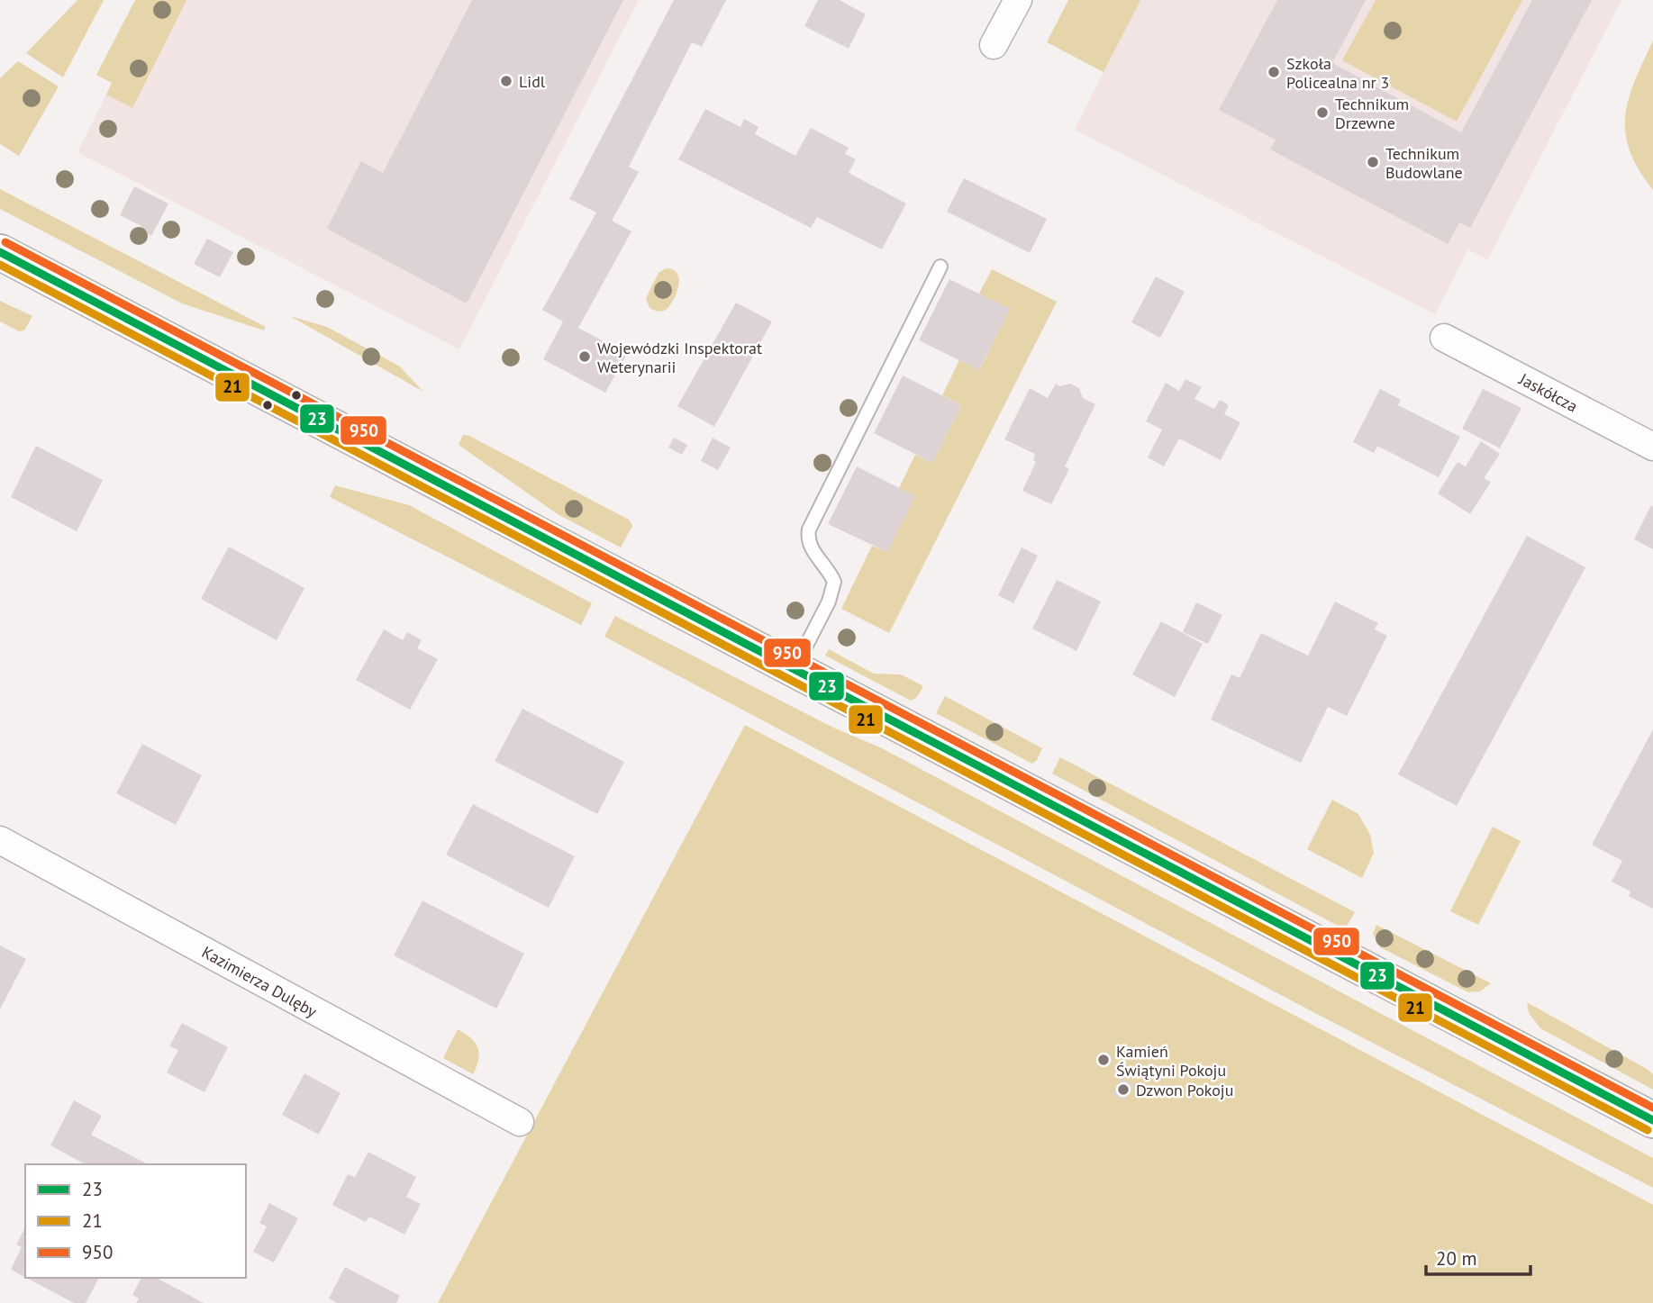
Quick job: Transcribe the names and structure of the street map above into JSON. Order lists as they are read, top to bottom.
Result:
{
  "streets": {
    "street": ["Jaskółcza", "Kazimierza Dulęby"]
  },
  "places": [
    "Szkoła Policealna nr 3",
    "Lidl",
    "Technikum Drzewne",
    "Technikum Budowlane",
    "Wojewódzki Inspektorat Weterynarii",
    "Kamień Świątyni Pokoju",
    "Dzwon Pokoju"
  ],
  "lines": ["transit line 950", "transit line 23", "transit line 21"],
  "legend": ["23", "21", "950"],
  "scale_bar": "20 m"
}
